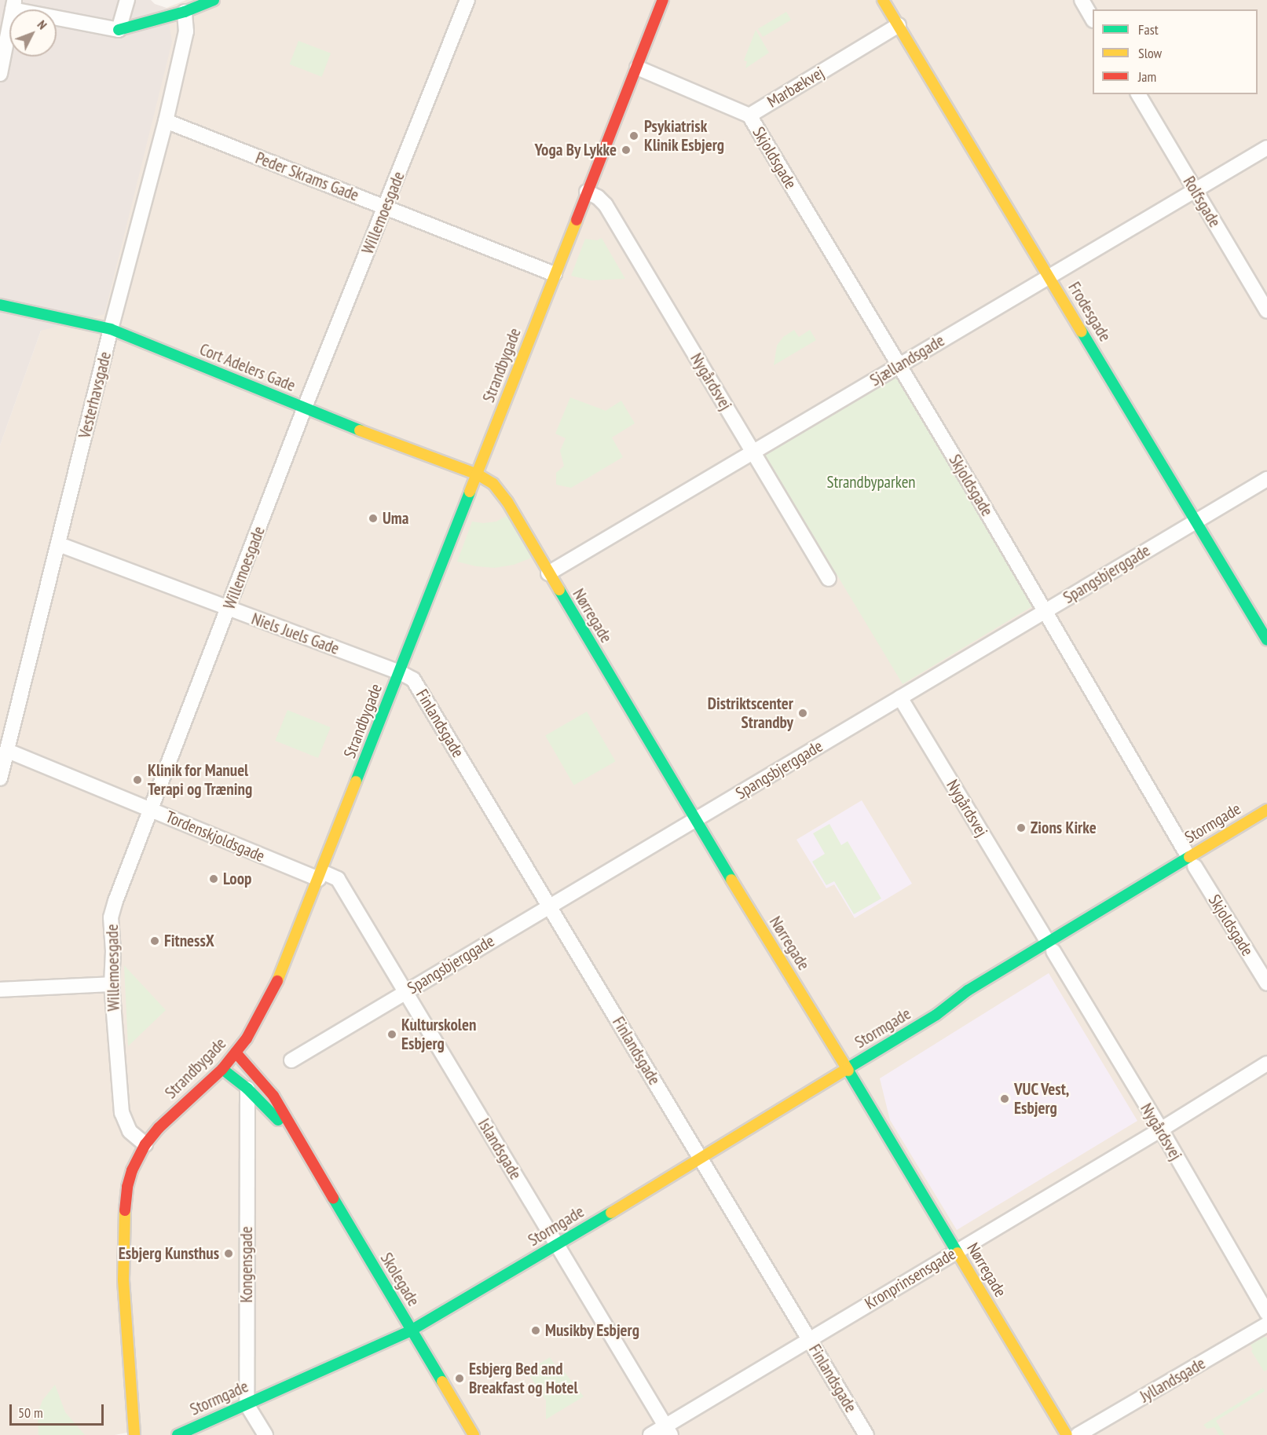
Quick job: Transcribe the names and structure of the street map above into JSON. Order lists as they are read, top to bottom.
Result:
{
  "streets": {
    "street": [
      "Marbækvej",
      "Skjoldsgade",
      "Peder Skrams Gade",
      "Rolfsgade",
      "Willemoesgade",
      "Frodesgade",
      "Sjællandsgade",
      "Strandbygade",
      "Cort Adelers Gade",
      "Nygårdsvej",
      "Vesterhavsgade",
      "Spangsbjerggade",
      "Nørregade",
      "Niels Juels Gade",
      "Finlandsgade",
      "Stormgade",
      "Tordenskjoldsgade",
      "Islandsgade",
      "Kongensgade",
      "Kronprinsensgade",
      "Skolegade",
      "Jyllandsgade"
    ]
  },
  "crossings": [
    ["Marbækvej", "Skjoldsgade"],
    ["Marbækvej", "Frodesgade"],
    ["Marbækvej", "Strandbygade"],
    ["Skjoldsgade", "Sjællandsgade"],
    ["Skjoldsgade", "Spangsbjerggade"],
    ["Skjoldsgade", "Stormgade"],
    ["Peder Skrams Gade", "Willemoesgade"],
    ["Peder Skrams Gade", "Strandbygade"],
    ["Peder Skrams Gade", "Vesterhavsgade"],
    ["Rolfsgade", "Sjællandsgade"],
    ["Willemoesgade", "Strandbygade"],
    ["Willemoesgade", "Cort Adelers Gade"],
    ["Willemoesgade", "Niels Juels Gade"],
    ["Willemoesgade", "Tordenskjoldsgade"],
    ["Frodesgade", "Sjællandsgade"],
    ["Frodesgade", "Spangsbjerggade"],
    ["Sjællandsgade", "Nygårdsvej"],
    ["Sjællandsgade", "Nørregade"],
    ["Strandbygade", "Cort Adelers Gade"],
    ["Strandbygade", "Nygårdsvej"],
    ["Strandbygade", "Nørregade"],
    ["Strandbygade", "Niels Juels Gade"],
    ["Strandbygade", "Finlandsgade"],
    ["Strandbygade", "Tordenskjoldsgade"],
    ["Strandbygade", "Islandsgade"],
    ["Strandbygade", "Skolegade"],
    ["Cort Adelers Gade", "Vesterhavsgade"],
    ["Cort Adelers Gade", "Nørregade"],
    ["Nygårdsvej", "Spangsbjerggade"],
    ["Nygårdsvej", "Stormgade"],
    ["Nygårdsvej", "Kronprinsensgade"],
    ["Vesterhavsgade", "Niels Juels Gade"],
    ["Vesterhavsgade", "Tordenskjoldsgade"],
    ["Spangsbjerggade", "Nørregade"],
    ["Spangsbjerggade", "Finlandsgade"],
    ["Spangsbjerggade", "Islandsgade"],
    ["Nørregade", "Stormgade"],
    ["Nørregade", "Kronprinsensgade"],
    ["Niels Juels Gade", "Finlandsgade"],
    ["Finlandsgade", "Stormgade"],
    ["Finlandsgade", "Kronprinsensgade"],
    ["Stormgade", "Islandsgade"],
    ["Stormgade", "Kongensgade"],
    ["Stormgade", "Skolegade"],
    ["Tordenskjoldsgade", "Islandsgade"],
    ["Islandsgade", "Kronprinsensgade"],
    ["Kongensgade", "Skolegade"]
  ],
  "parks": ["Strandbyparken"],
  "places": [
    "Psykiatrisk Klinik Esbjerg",
    "Yoga By Lykke",
    "Uma",
    "Distriktscenter Strandby",
    "Klinik for Manuel Terapi og Træning",
    "Zions Kirke",
    "Loop",
    "FitnessX",
    "Kulturskolen Esbjerg",
    "VUC Vest, Esbjerg",
    "Esbjerg Kunsthus",
    "Musikby Esbjerg",
    "Esbjerg Bed and Breakfast og Hotel"
  ],
  "legend": ["Fast", "Slow", "Jam"],
  "scale_bar": "50 m",
  "north": "top right"
}
